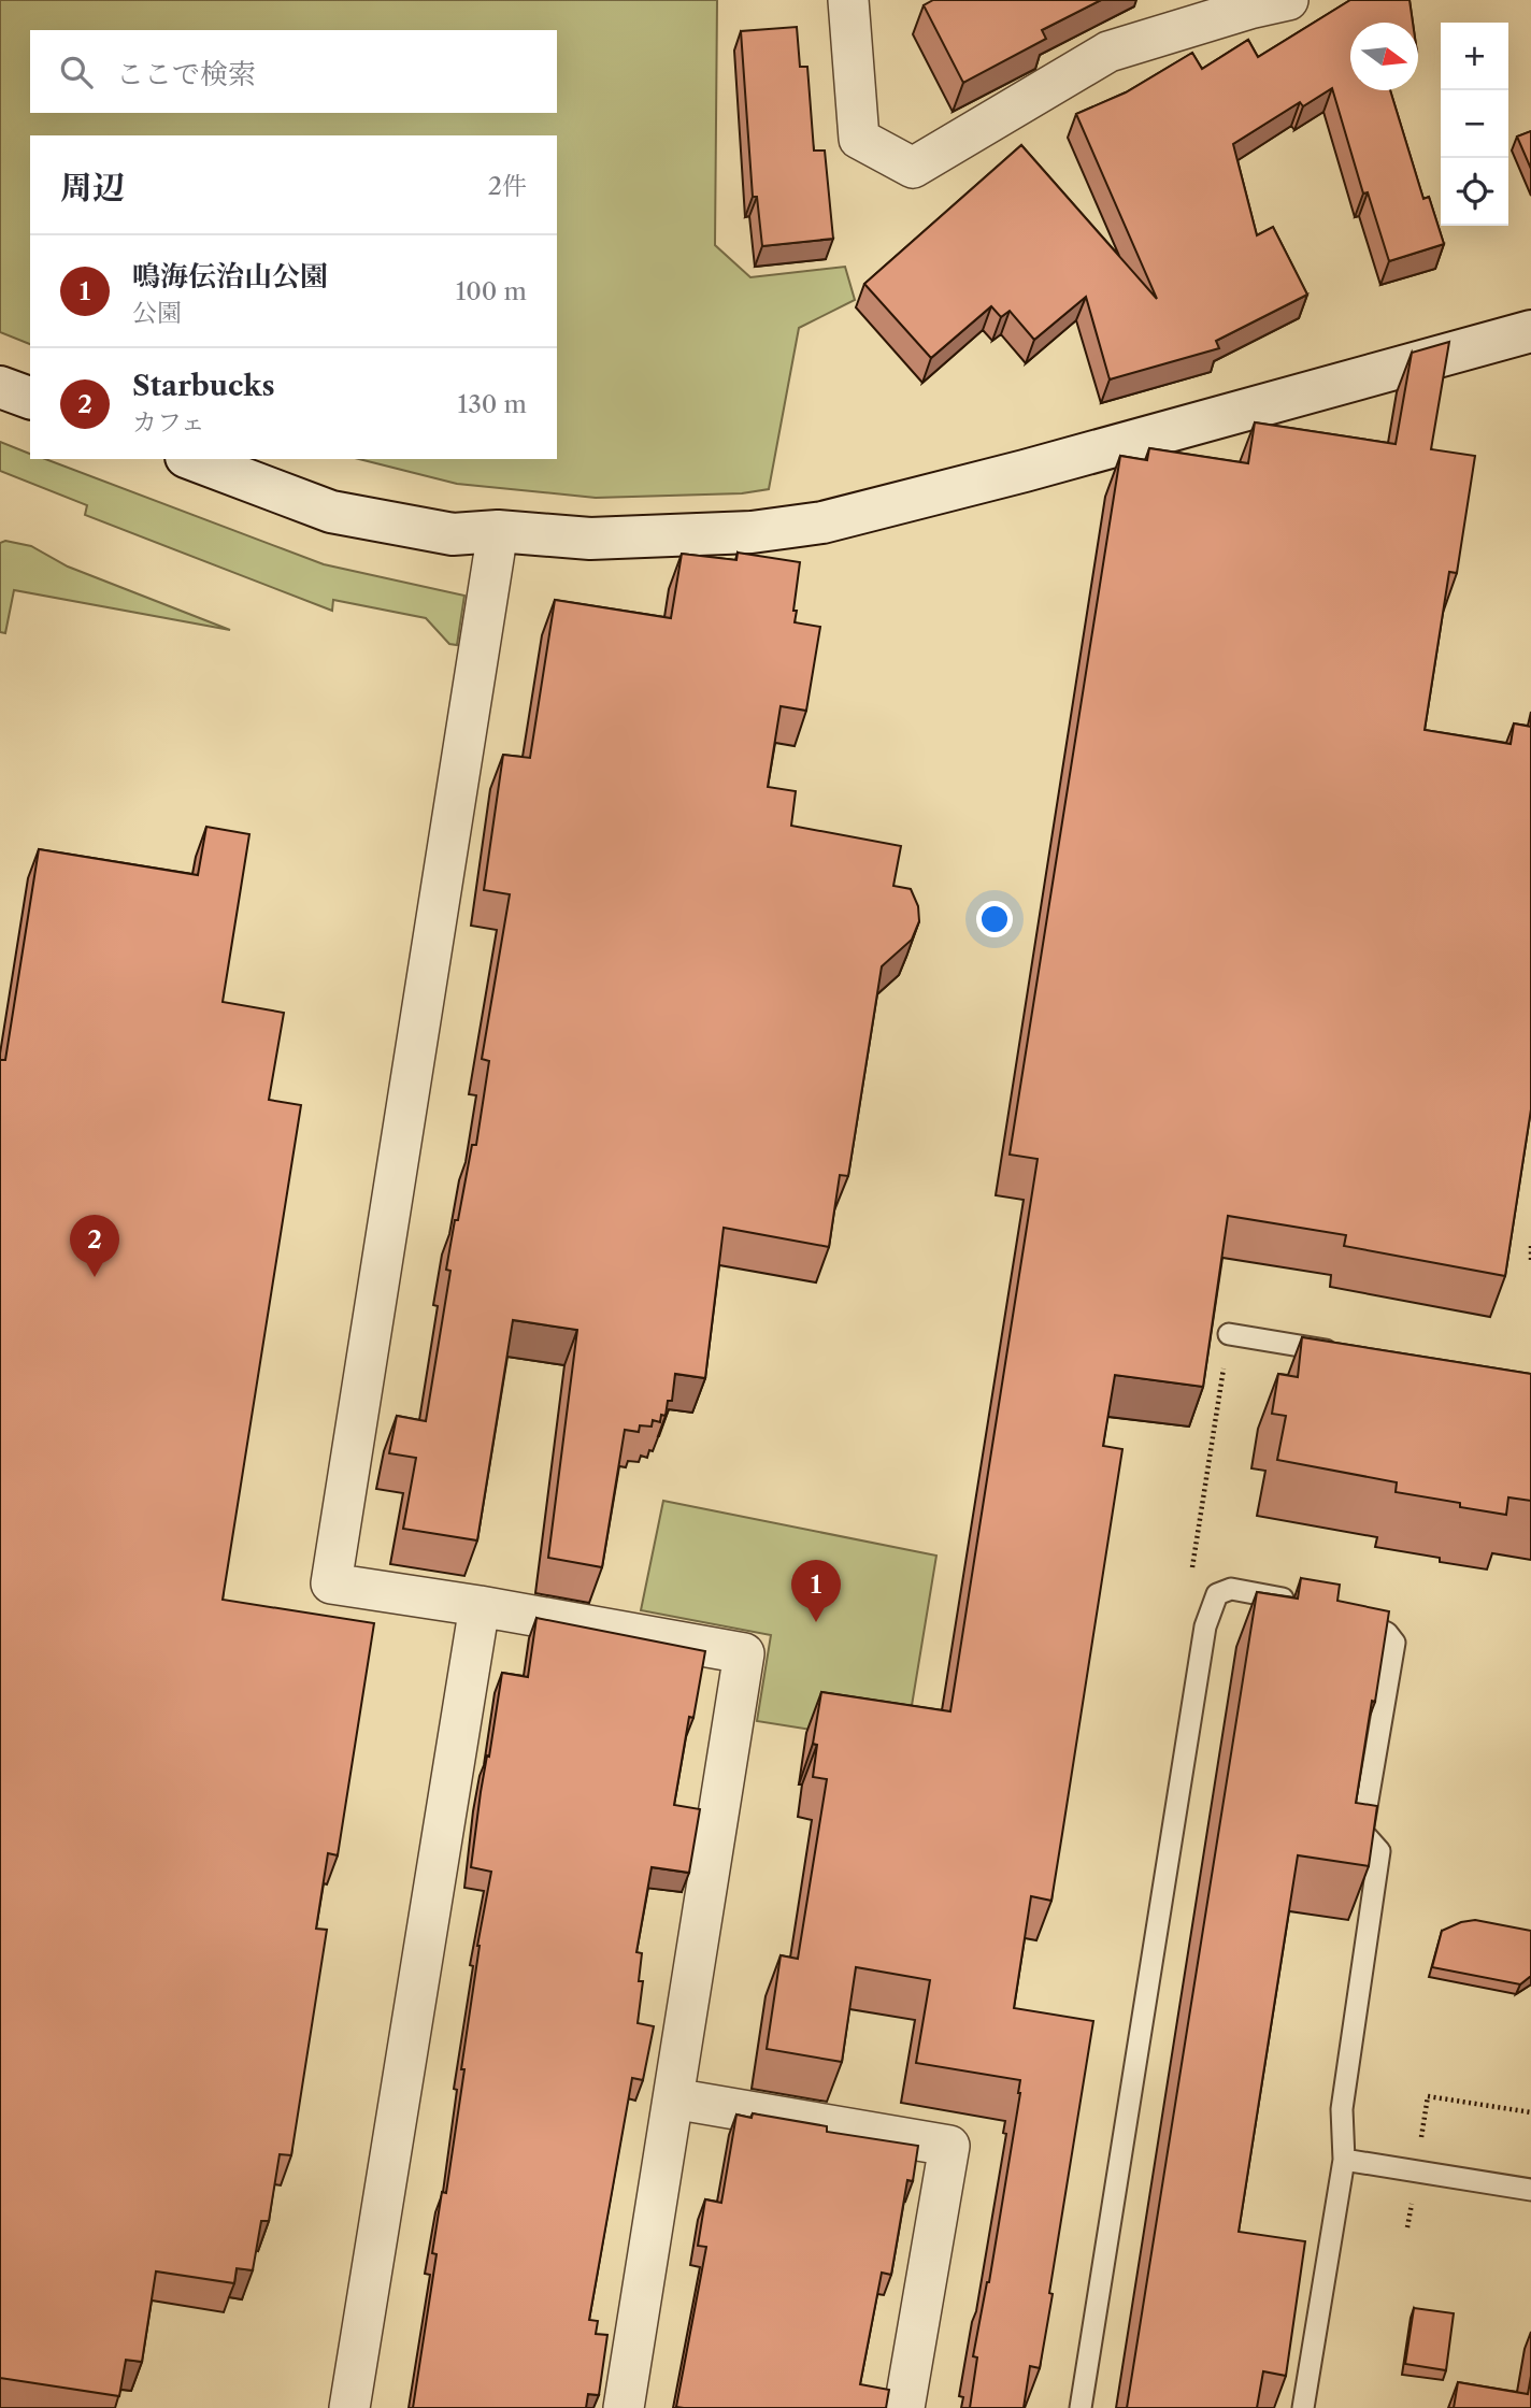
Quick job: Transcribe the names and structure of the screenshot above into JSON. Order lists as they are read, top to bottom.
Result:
{
  "north": "right",
  "page": {
    "map_buttons": ["+", "−"],
    "search": "ここで検索",
    "heading": ["周辺", "2件"],
    "list": [
      {
        "mark": "1",
        "name": "鳴海伝治山公園",
        "note": "公園",
        "value": "100 m"
      },
      {
        "mark": "2",
        "name": "Starbucks",
        "note": "カフェ",
        "value": "130 m"
      }
    ],
    "pins": ["2", "1"]
  }
}
